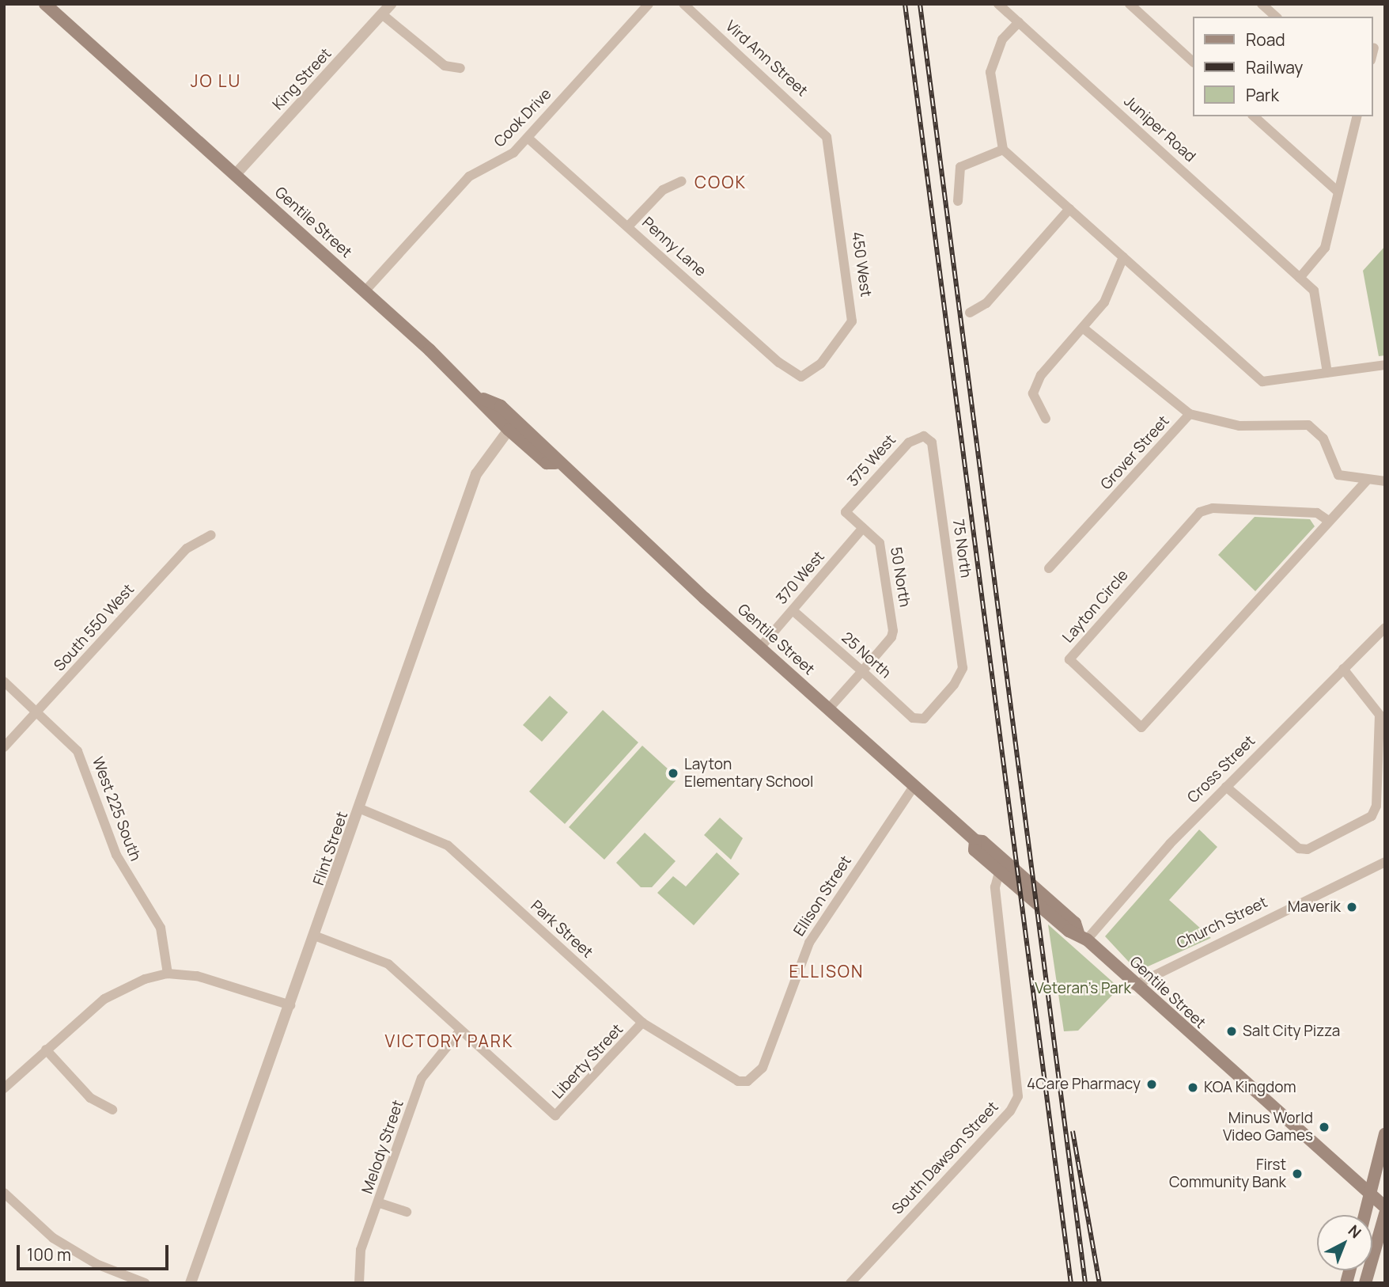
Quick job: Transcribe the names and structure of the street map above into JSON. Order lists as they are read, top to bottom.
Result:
{
  "streets": {
    "main road": ["Gentile Street"],
    "street": [
      "Vird Ann Street",
      "King Street",
      "Cook Drive",
      "Juniper Road",
      "Penny Lane",
      "450 West",
      "Grover Street",
      "375 West",
      "75 North",
      "50 North",
      "370 West",
      "Layton Circle",
      "South 550 West",
      "25 North",
      "Cross Street",
      "West 225 South",
      "Flint Street",
      "Ellison Street",
      "Church Street",
      "Park Street",
      "Liberty Street",
      "Melody Street",
      "South Dawson Street"
    ]
  },
  "crossings": [
    ["Vird Ann Street", "450 West"],
    ["King Street", "Gentile Street"],
    ["Cook Drive", "Gentile Street"],
    ["Cook Drive", "Penny Lane"],
    ["Gentile Street", "370 West"],
    ["Gentile Street", "Cross Street"],
    ["Gentile Street", "Flint Street"],
    ["Gentile Street", "Ellison Street"],
    ["Gentile Street", "Church Street"],
    ["Gentile Street", "South Dawson Street"],
    ["Penny Lane", "450 West"],
    ["Grover Street", "Layton Circle"],
    ["375 West", "75 North"],
    ["375 West", "50 North"],
    ["75 North", "25 North"],
    ["50 North", "370 West"],
    ["50 North", "25 North"],
    ["370 West", "25 North"],
    ["South 550 West", "West 225 South"],
    ["Flint Street", "Park Street"],
    ["Flint Street", "Liberty Street"],
    ["Ellison Street", "Park Street"],
    ["Park Street", "Liberty Street"],
    ["Liberty Street", "Melody Street"]
  ],
  "districts": [
    "JO LU",
    "COOK",
    "ELLISON",
    "VICTORY PARK"
  ],
  "parks": ["Veteran's Park"],
  "places": [
    "Layton Elementary School",
    "Maverik",
    "Salt City Pizza",
    "4Care Pharmacy",
    "KOA Kingdom",
    "Minus World Video Games",
    "First Community Bank"
  ],
  "legend": ["Road", "Railway", "Park"],
  "scale_bar": "100 m",
  "north": "top right"
}
